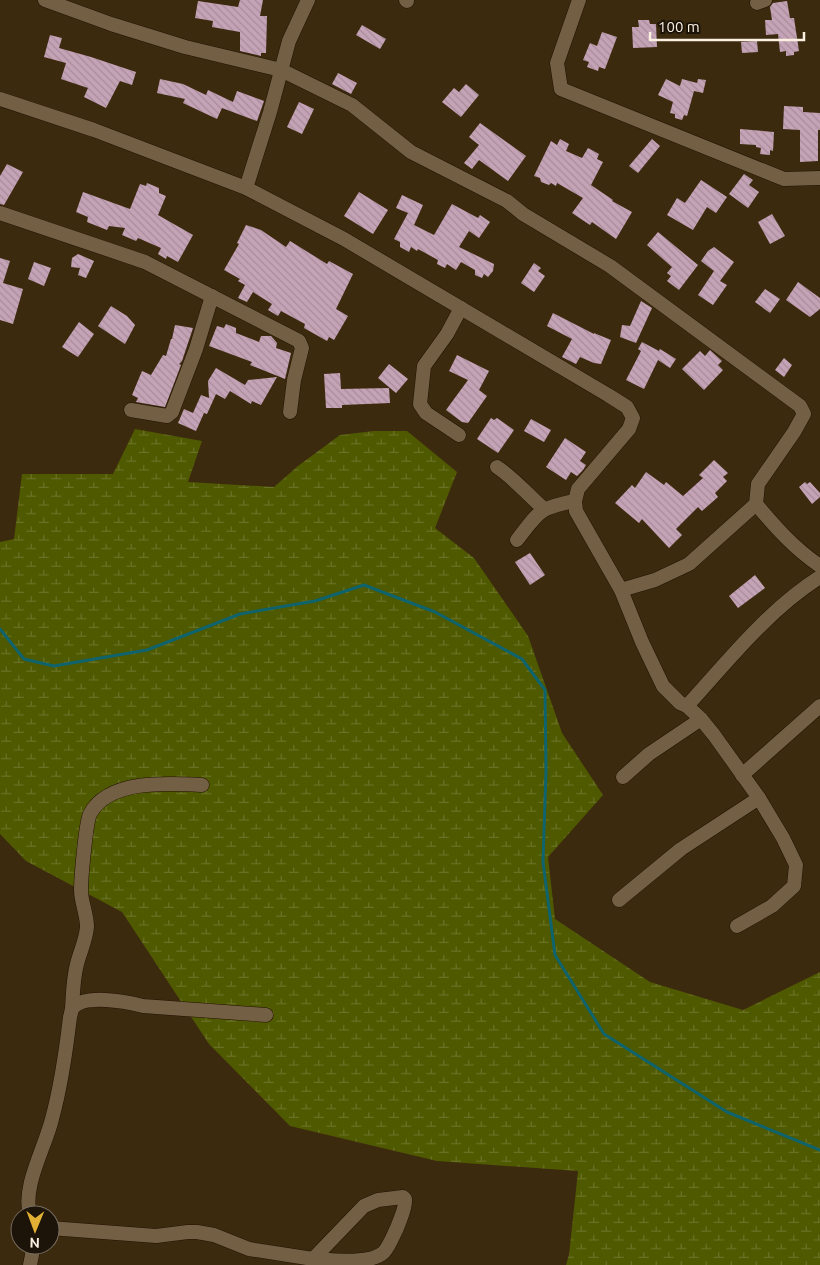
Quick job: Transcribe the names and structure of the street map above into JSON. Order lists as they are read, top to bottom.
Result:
{
  "scale_bar": "100 m",
  "north": "bottom"
}
